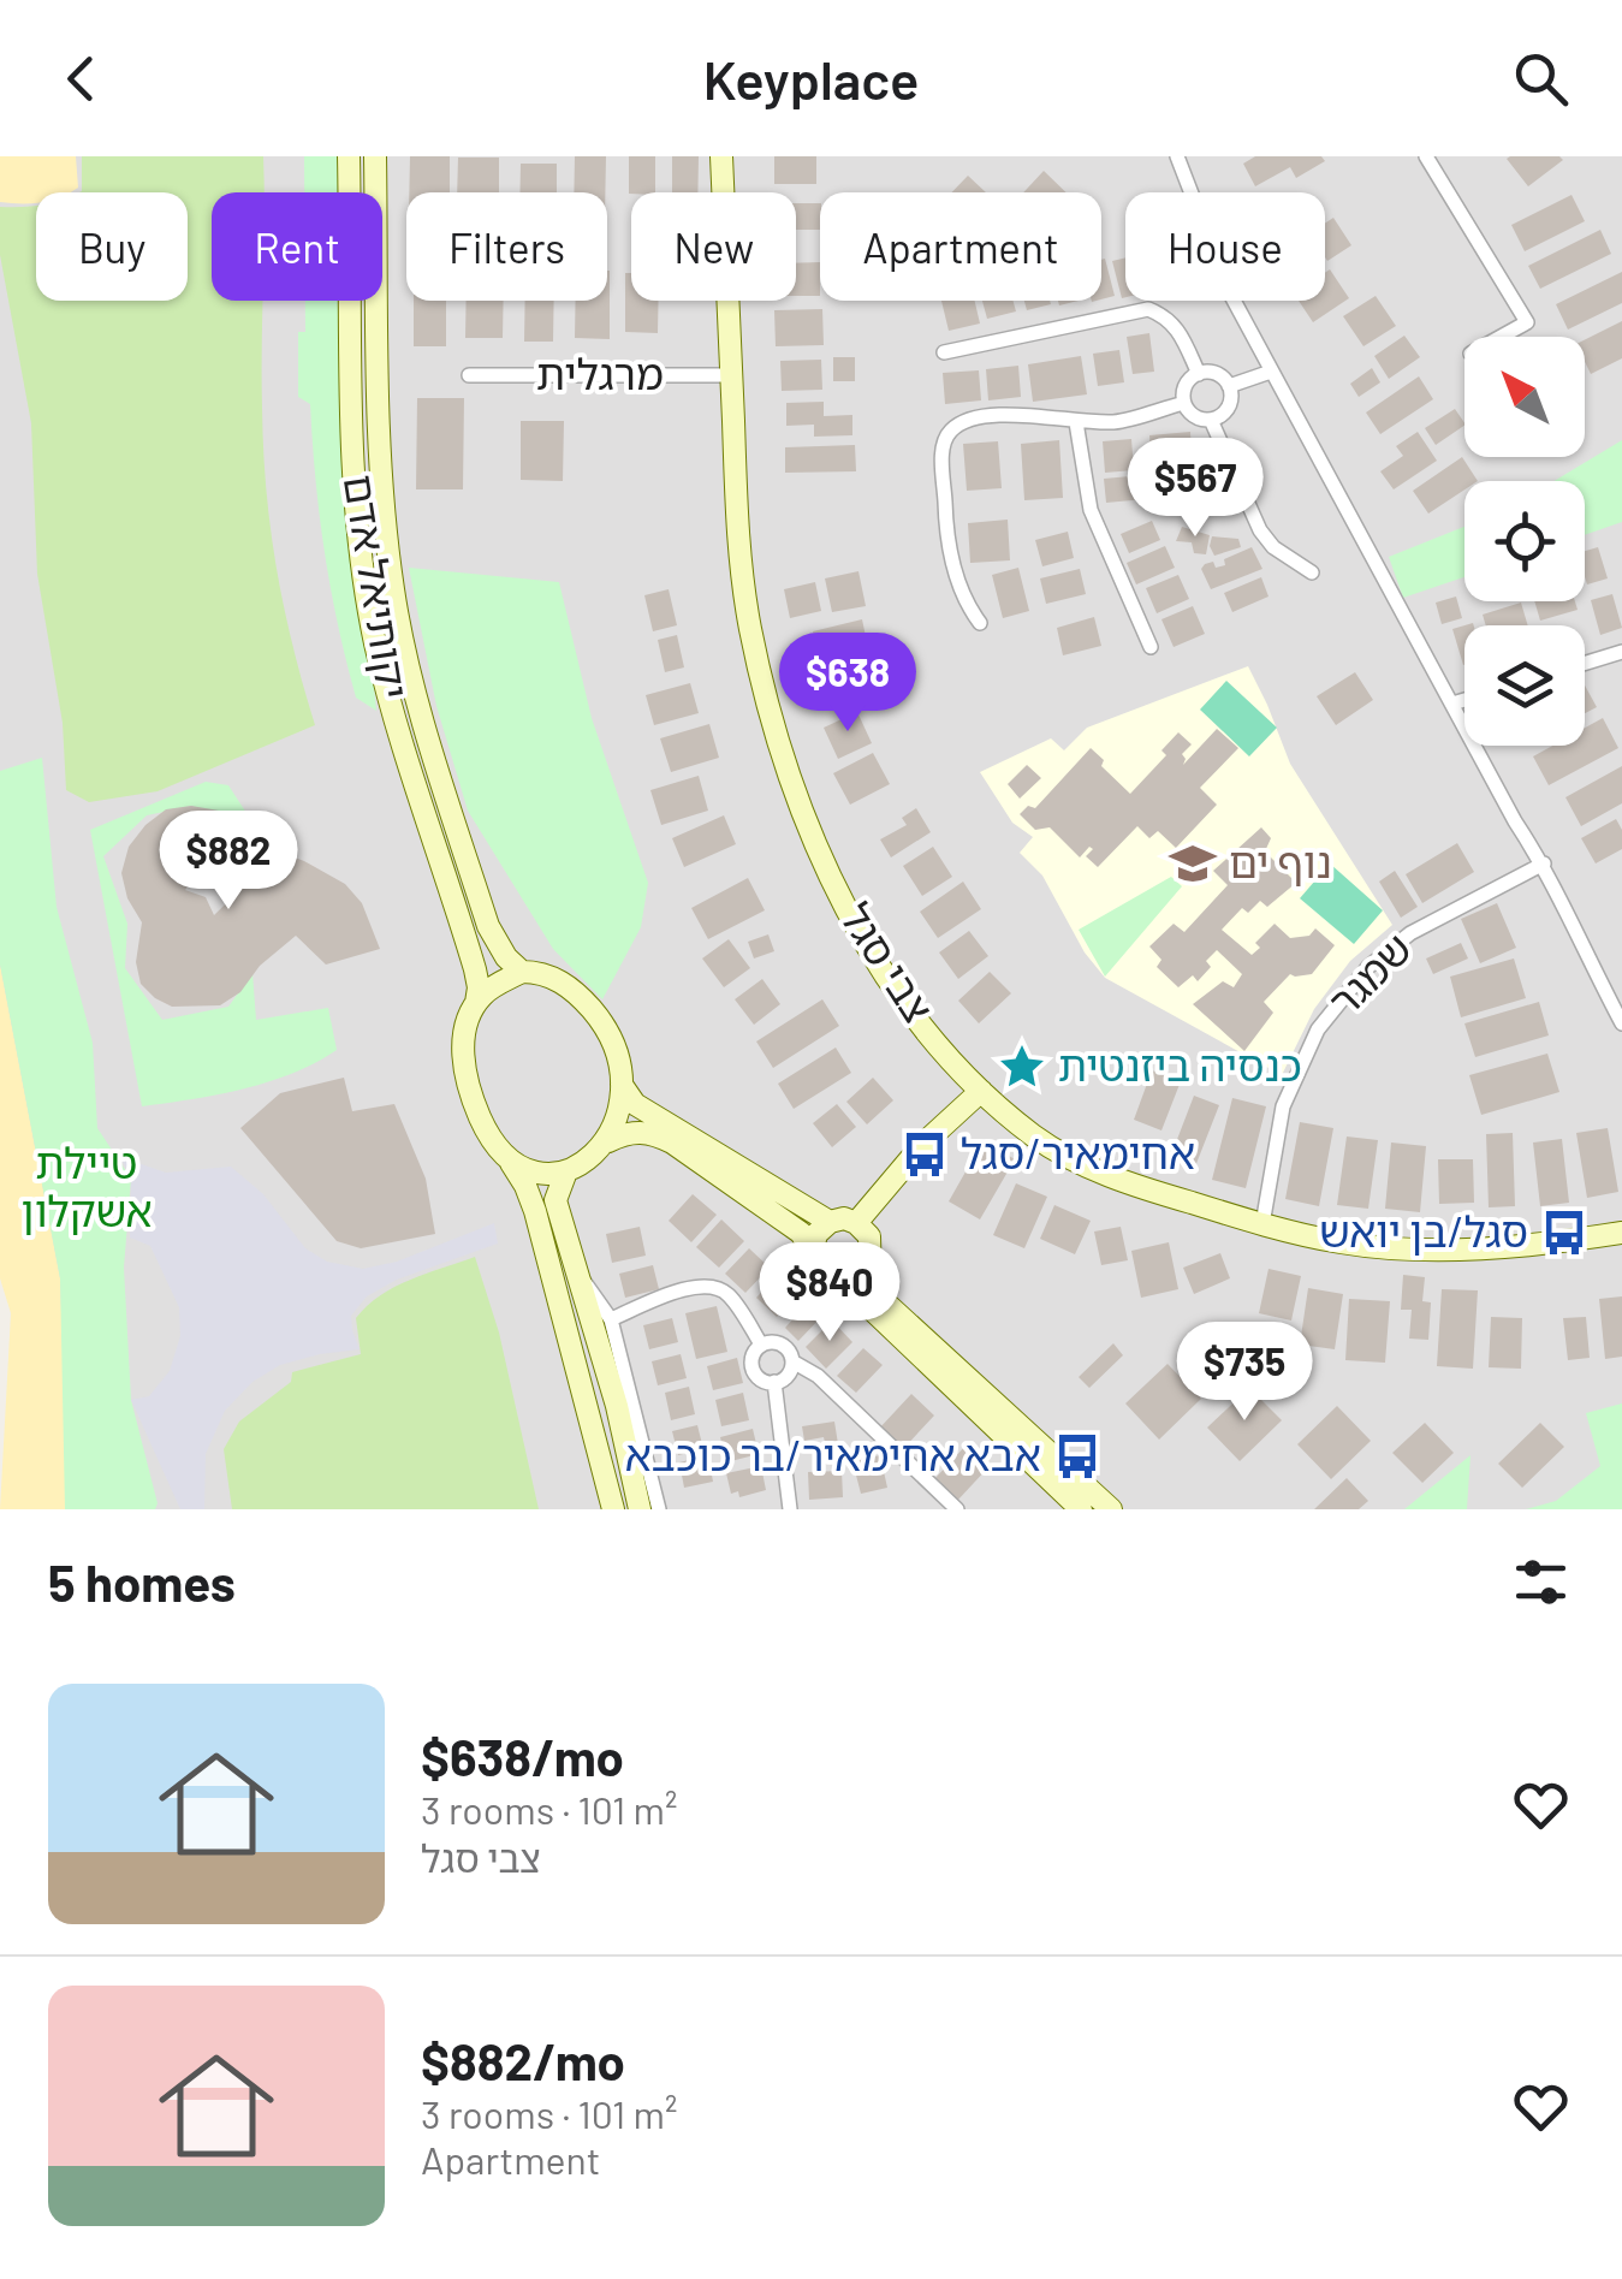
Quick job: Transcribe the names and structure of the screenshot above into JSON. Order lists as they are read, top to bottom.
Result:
{
  "streets": {
    "street": [
      "מרגלית",
      "יקותיאל אדם",
      "צבי סגל",
      "שמגר"
    ]
  },
  "crossings": [
    ["מרגלית", "צבי סגל"],
    ["צבי סגל", "שמגר"]
  ],
  "parks": ["טיילת אשקלון"],
  "places": {
    "school or university": ["נוף ים"],
    "place": ["כנסיה ביזנטית"],
    "bus stop": ["אחימאיר/סגל", "סגל/בן יואש", "אבא אחימאיר/בר כוכבא"]
  },
  "north": "top left",
  "page": {
    "header": "Keyplace",
    "chip": [
      "Buy",
      "Rent",
      "Filters",
      "New",
      "Apartment",
      "House"
    ],
    "price": [
      "$567",
      "$638",
      "$882",
      "$840",
      "$735"
    ],
    "heading": "5 homes",
    "list": [
      {
        "name": "$638/mo",
        "note": "3 rooms · 101 m² · צבי סגל"
      },
      {
        "name": "$882/mo",
        "note": "3 rooms · 101 m² · Apartment"
      }
    ]
  }
}
